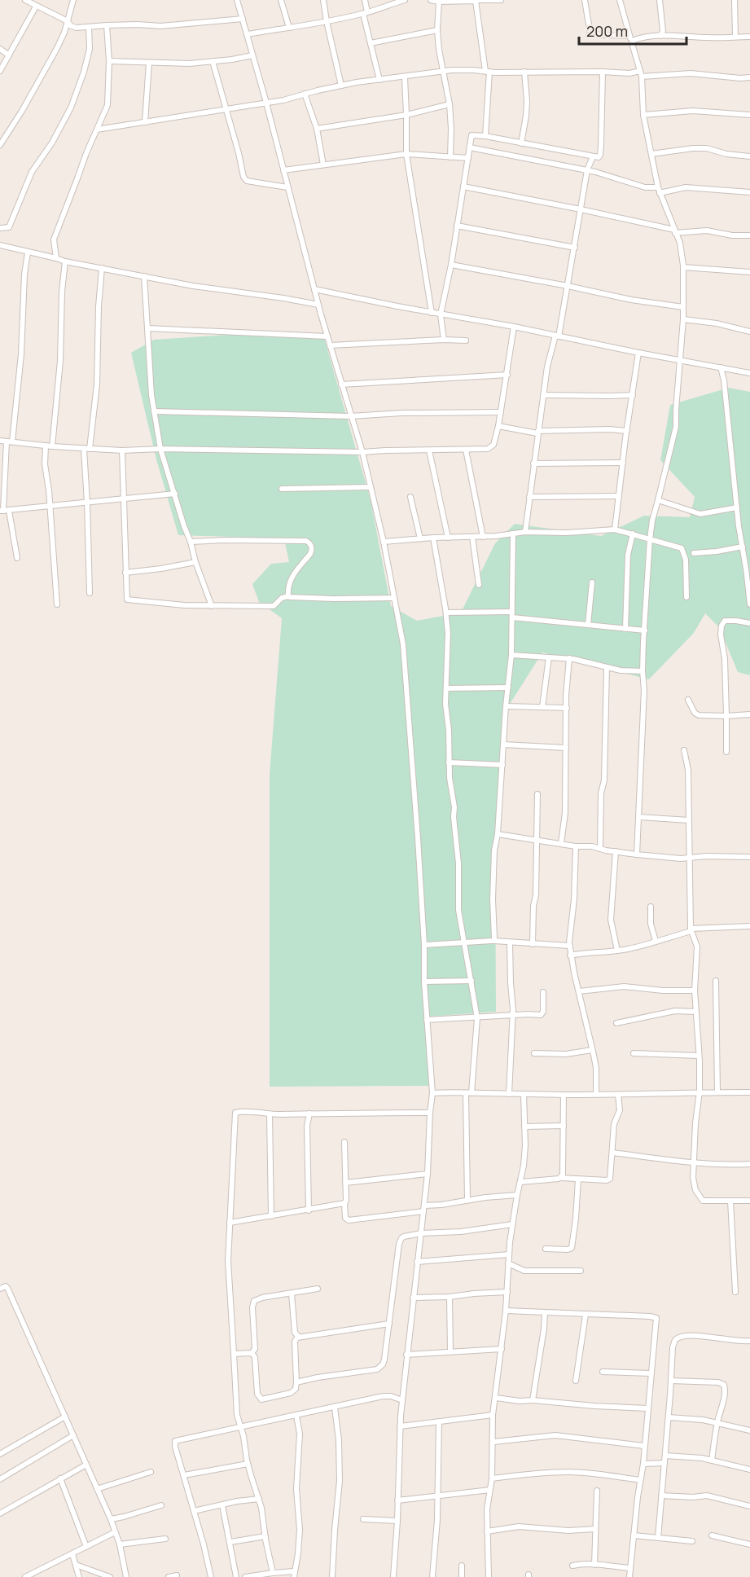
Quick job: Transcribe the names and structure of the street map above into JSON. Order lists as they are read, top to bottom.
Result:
{
  "scale_bar": "200 m"
}
